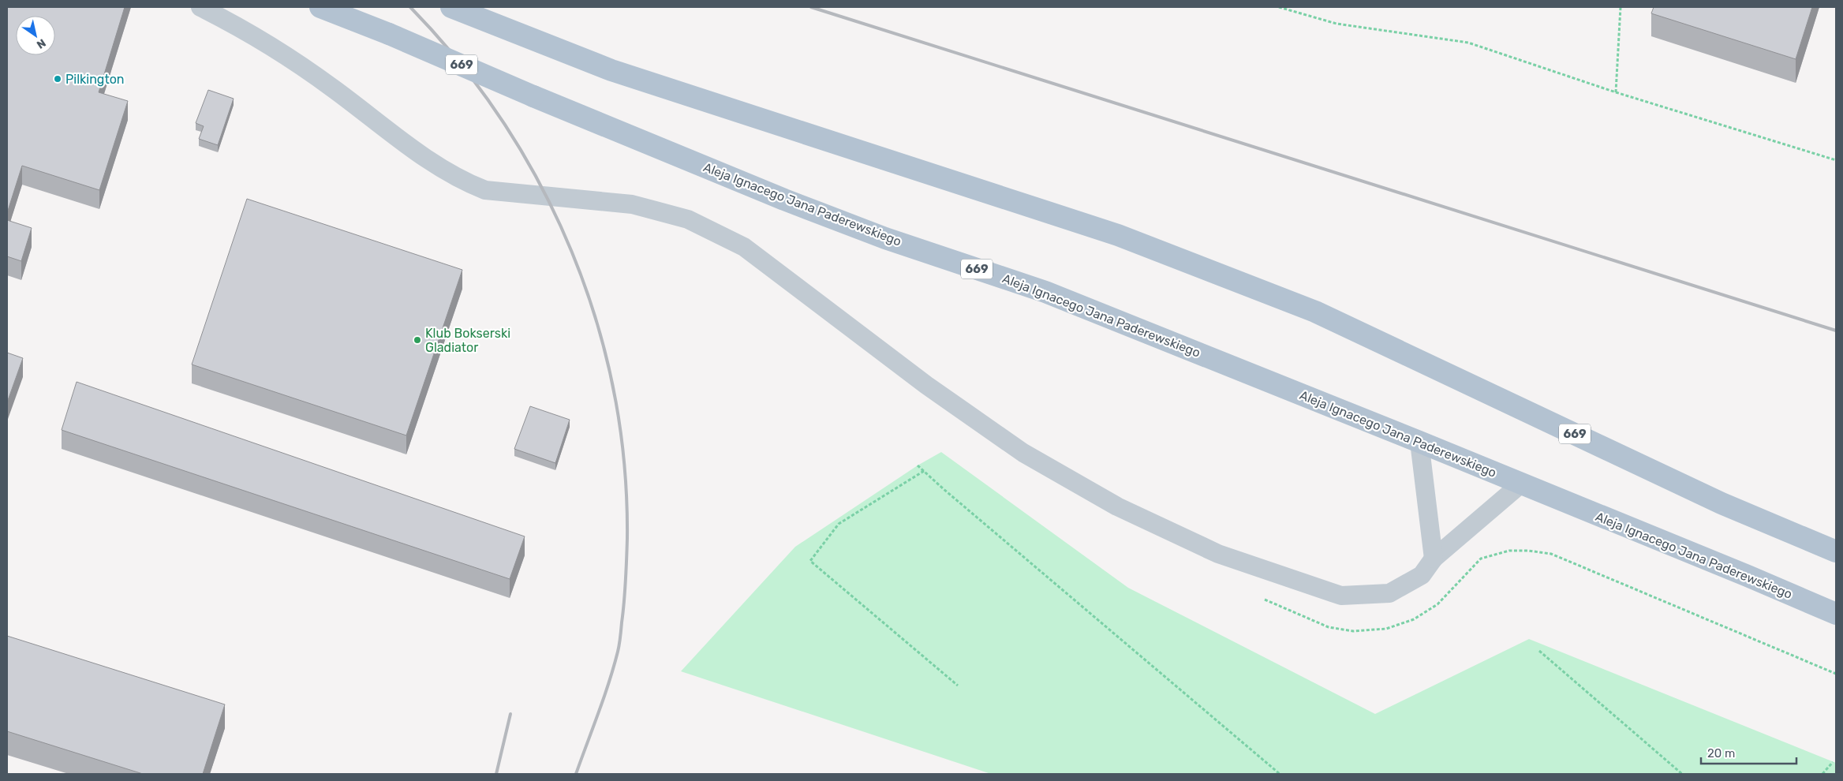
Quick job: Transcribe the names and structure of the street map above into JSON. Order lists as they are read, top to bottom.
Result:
{
  "streets": {
    "main road": ["669", "Aleja Ignacego Jana Paderewskiego"]
  },
  "places": ["Pilkington", "Klub Bokserski Gladiator"],
  "scale_bar": "20 m",
  "north": "bottom right"
}
